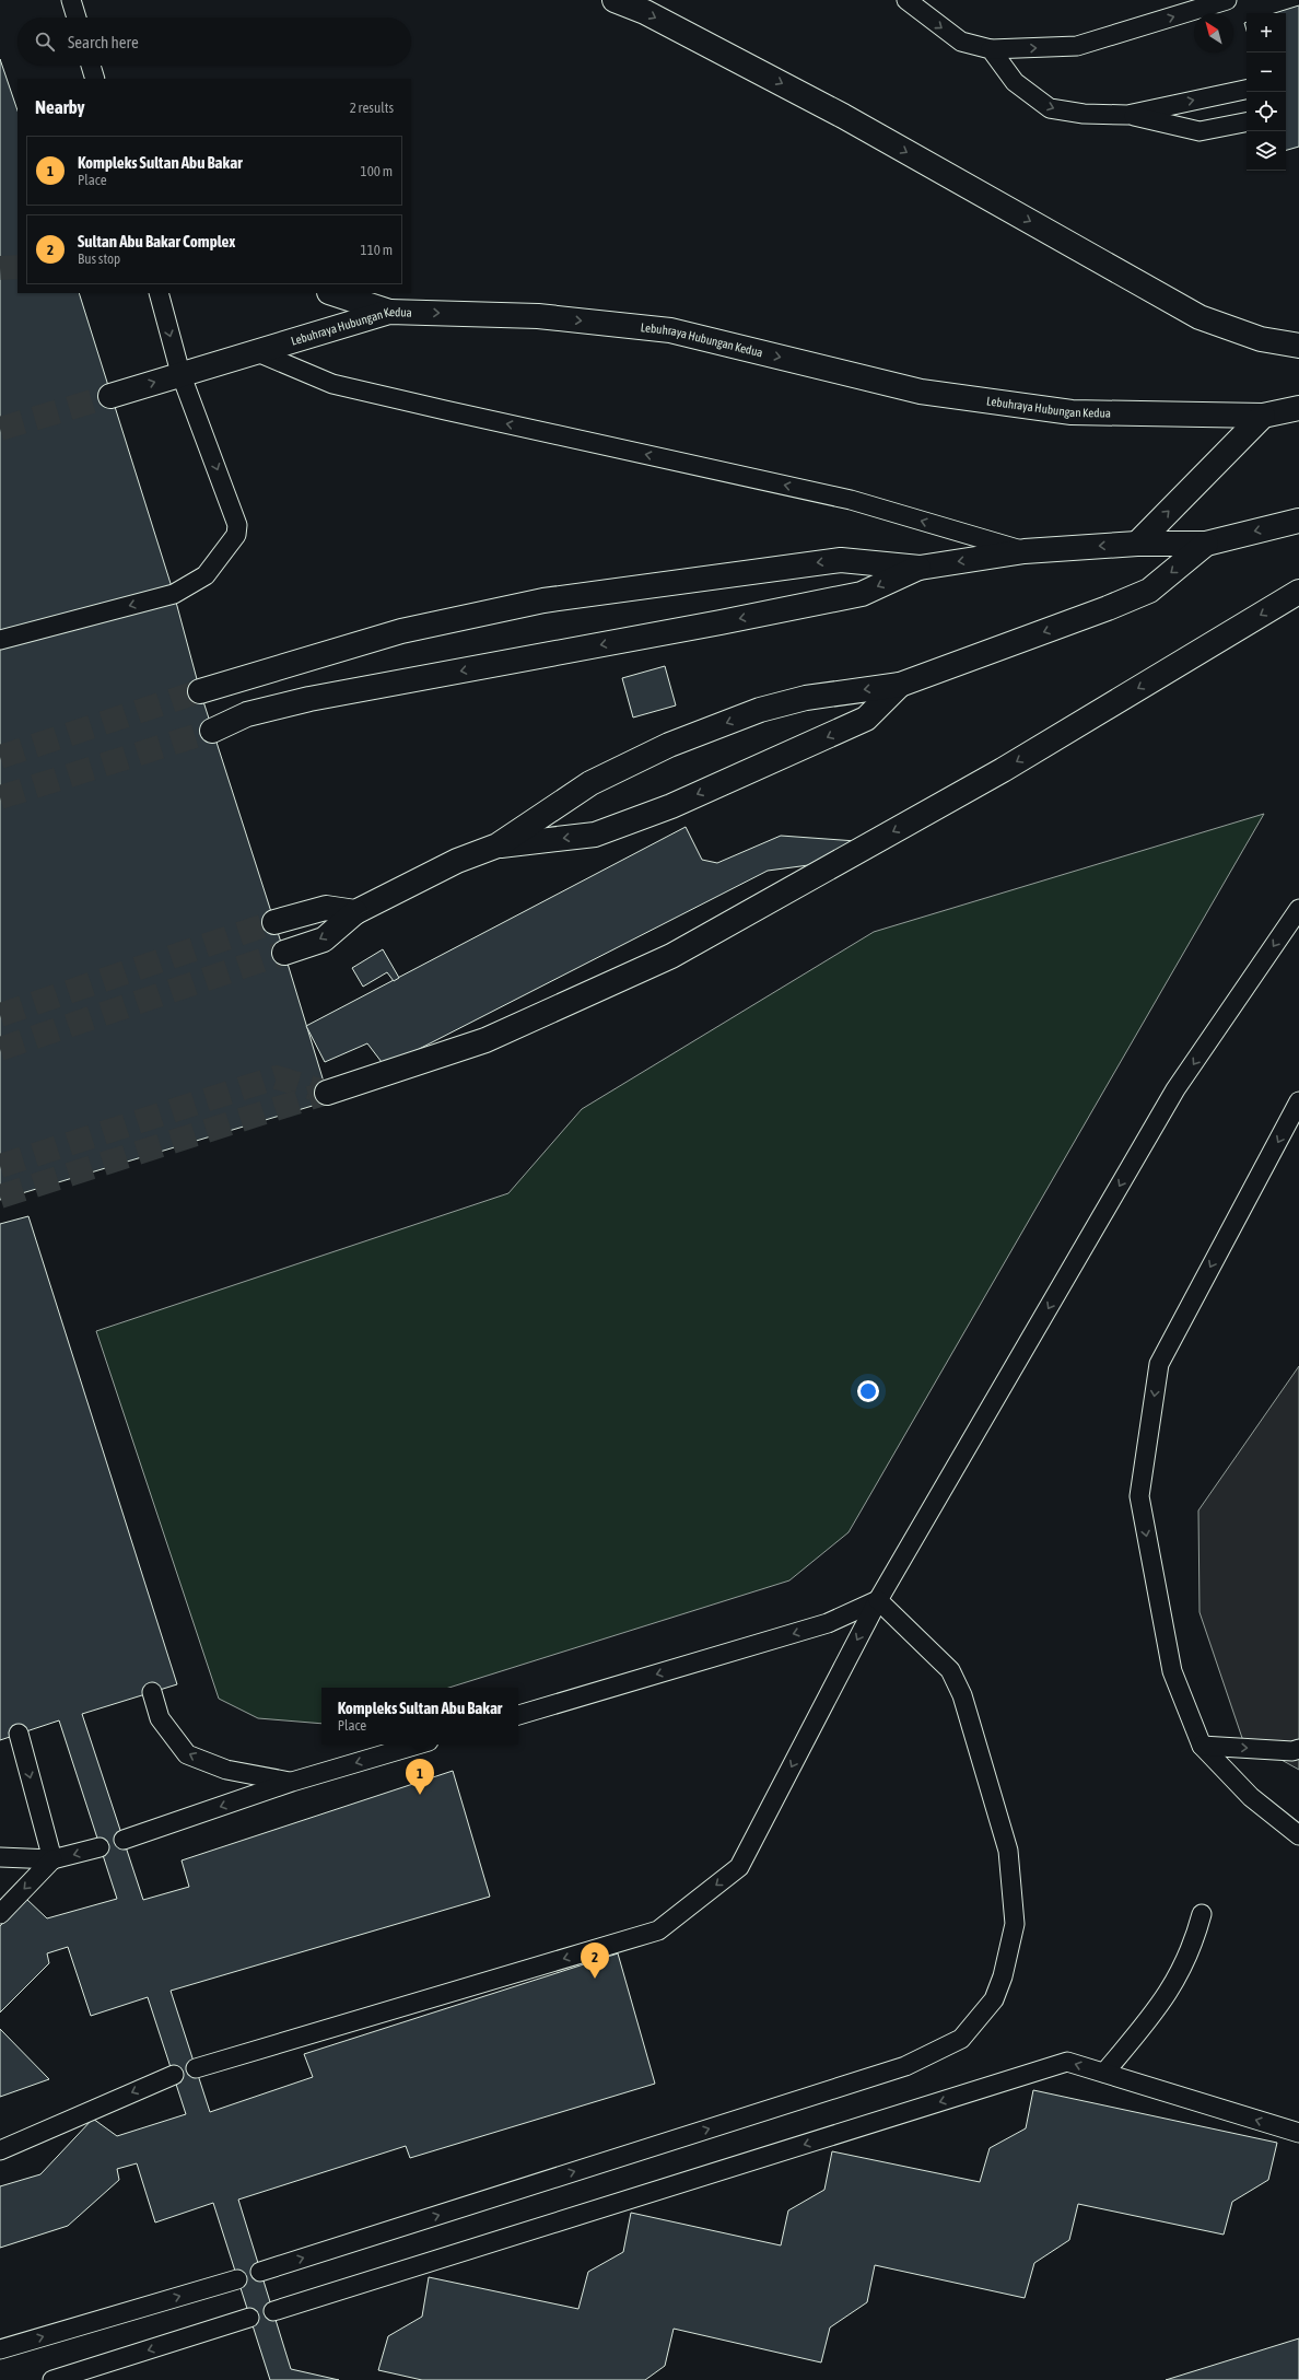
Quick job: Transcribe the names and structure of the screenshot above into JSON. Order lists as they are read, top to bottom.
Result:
{
  "streets": {
    "highway": ["Lebuhraya Hubungan Kedua"]
  },
  "north": "top left",
  "page": {
    "map_buttons": ["+", "−"],
    "search": "Search here",
    "heading": ["Nearby", "2 results"],
    "list": [
      {
        "mark": "1",
        "name": "Kompleks Sultan Abu Bakar",
        "note": "Place",
        "value": "100 m"
      },
      {
        "mark": "2",
        "name": "Sultan Abu Bakar Complex",
        "note": "Bus stop",
        "value": "110 m"
      }
    ],
    "popup": ["Kompleks Sultan Abu Bakar", "Place"],
    "pins": ["1", "2"]
  }
}
